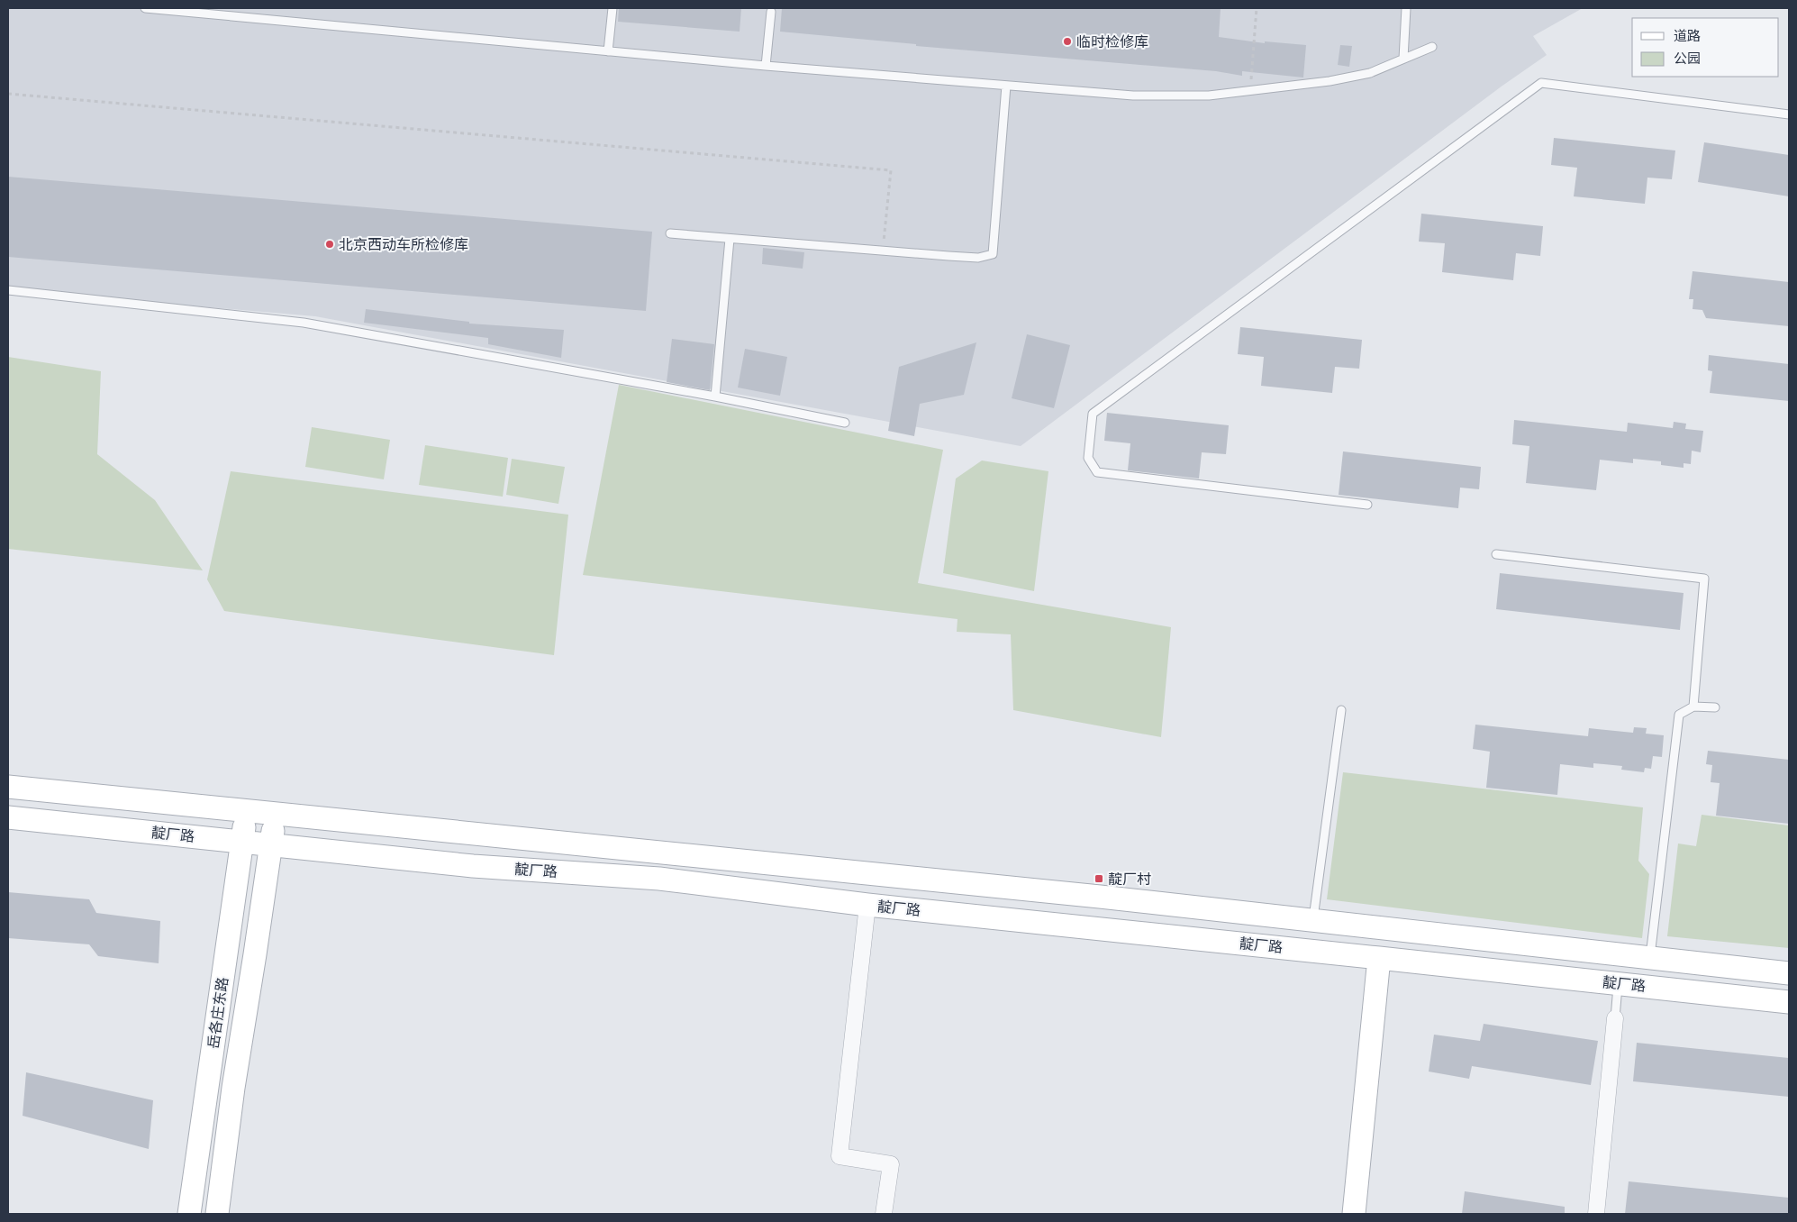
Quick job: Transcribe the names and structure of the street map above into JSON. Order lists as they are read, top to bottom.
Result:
{
  "streets": {
    "main road": ["靛厂路", "岳各庄东路"]
  },
  "crossings": [
    ["靛厂路", "岳各庄东路"]
  ],
  "places": {
    "other": ["临时检修库", "北京西动车所检修库"],
    "transit": ["靛厂村"]
  },
  "legend": ["道路", "公园"]
}
